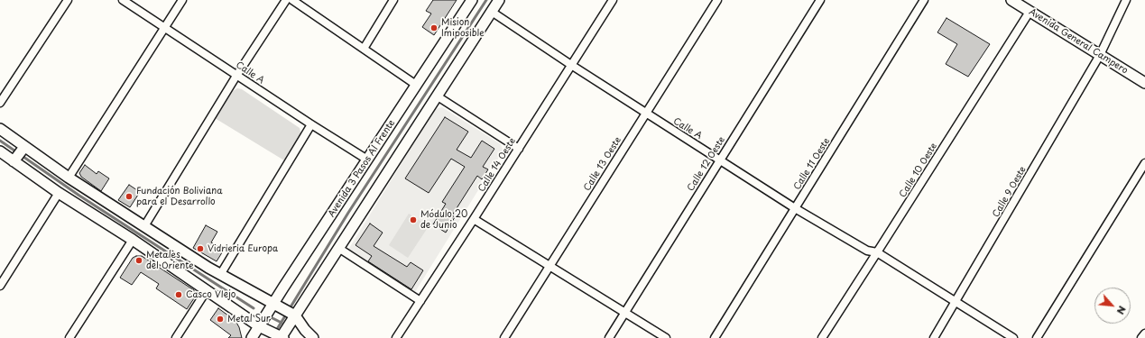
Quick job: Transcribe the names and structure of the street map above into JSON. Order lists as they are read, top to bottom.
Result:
{
  "streets": {
    "main road": ["Avenida General Campero", "Avenida 3 Pasos Al Frente"],
    "street": [
      "Calle A",
      "Calle 13 Oeste",
      "Calle 12 Oeste",
      "Calle 11 Oeste",
      "Calle 14 Oeste",
      "Calle 10 Oeste",
      "Calle 9 Oeste"
    ]
  },
  "crossings": [
    ["Avenida General Campero", "Calle 10 Oeste"],
    ["Avenida General Campero", "Calle 9 Oeste"],
    ["Calle A", "Calle 13 Oeste"],
    ["Calle A", "Calle 12 Oeste"],
    ["Calle A", "Calle 11 Oeste"],
    ["Calle A", "Calle 14 Oeste"],
    ["Calle A", "Avenida 3 Pasos Al Frente"],
    ["Calle A", "Calle 10 Oeste"],
    ["Calle A", "Calle 9 Oeste"]
  ],
  "places": [
    "Mision Imiposible",
    "Fundación Boliviana para el Desarrollo",
    "Módulo 20 de Junio",
    "Vidrieria Europa",
    "Metales del Oriente",
    "Casco VIejo",
    "Metal Sur"
  ],
  "north": "bottom right"
}
